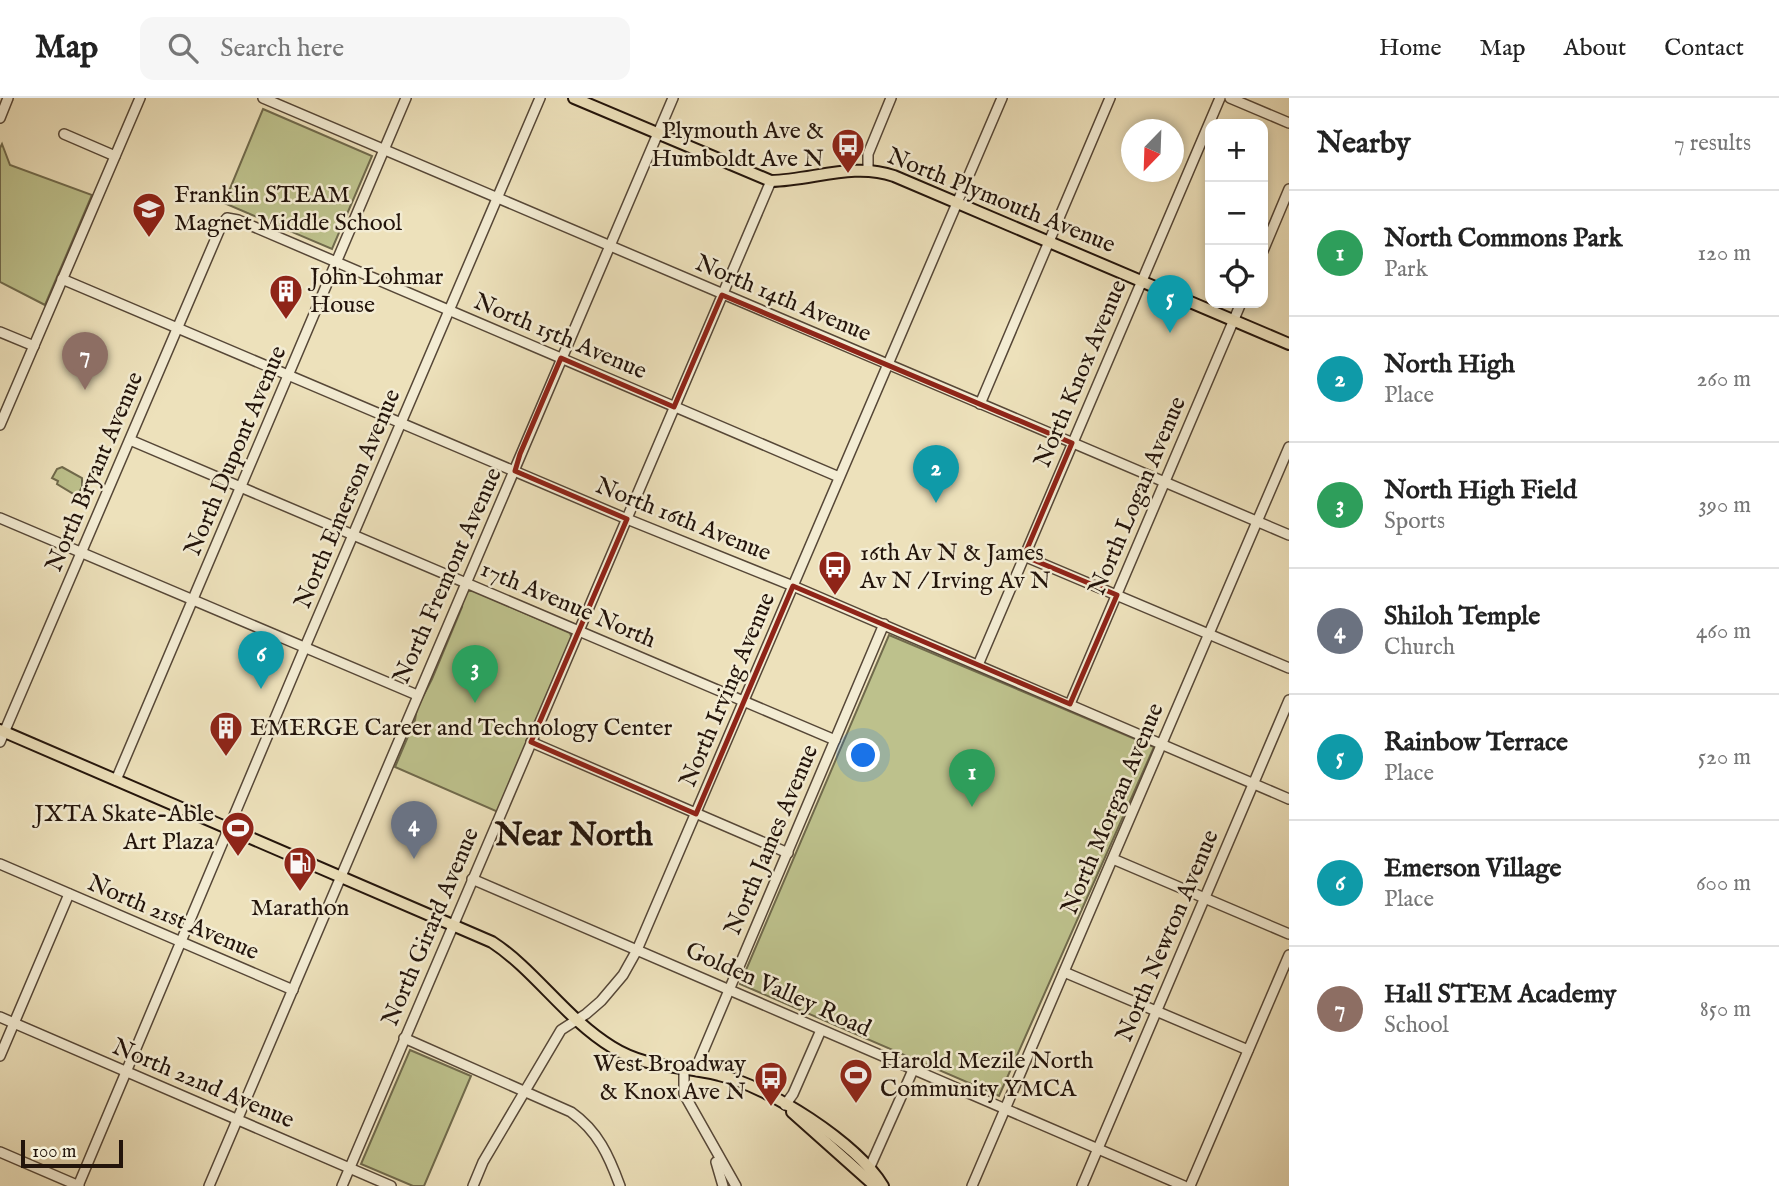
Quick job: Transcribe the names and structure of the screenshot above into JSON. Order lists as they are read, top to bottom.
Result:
{
  "streets": {
    "main road": ["North Plymouth Avenue"],
    "street": [
      "North 14th Avenue",
      "North 15th Avenue",
      "North Knox Avenue",
      "North Dupont Avenue",
      "North Bryant Avenue",
      "North Logan Avenue",
      "North Emerson Avenue",
      "North 16th Avenue",
      "North Fremont Avenue",
      "17th Avenue North",
      "North Irving Avenue",
      "North Morgan Avenue",
      "North James Avenue",
      "North 21st Avenue",
      "North Girard Avenue",
      "North Newton Avenue",
      "Golden Valley Road",
      "North 22nd Avenue"
    ]
  },
  "crossings": [
    ["North Plymouth Avenue", "North Knox Avenue"],
    ["North Plymouth Avenue", "North Logan Avenue"],
    ["North Plymouth Avenue", "North Fremont Avenue"],
    ["North Plymouth Avenue", "North Irving Avenue"],
    ["North Plymouth Avenue", "North Girard Avenue"],
    ["North 14th Avenue", "North Knox Avenue"],
    ["North 14th Avenue", "North Dupont Avenue"],
    ["North 14th Avenue", "North Logan Avenue"],
    ["North 14th Avenue", "North Emerson Avenue"],
    ["North 14th Avenue", "North Fremont Avenue"],
    ["North 14th Avenue", "North Irving Avenue"],
    ["North 14th Avenue", "North Morgan Avenue"],
    ["North 14th Avenue", "North Girard Avenue"],
    ["North 15th Avenue", "North Dupont Avenue"],
    ["North 15th Avenue", "North Bryant Avenue"],
    ["North 15th Avenue", "North Emerson Avenue"],
    ["North 15th Avenue", "North Fremont Avenue"],
    ["North 15th Avenue", "North Irving Avenue"],
    ["North 15th Avenue", "North Girard Avenue"],
    ["North Knox Avenue", "North 16th Avenue"],
    ["North Dupont Avenue", "North 16th Avenue"],
    ["North Dupont Avenue", "17th Avenue North"],
    ["North Bryant Avenue", "North 16th Avenue"],
    ["North Bryant Avenue", "17th Avenue North"],
    ["North Logan Avenue", "North 16th Avenue"],
    ["North Emerson Avenue", "North 16th Avenue"],
    ["North Emerson Avenue", "17th Avenue North"],
    ["North Emerson Avenue", "North 21st Avenue"],
    ["North Emerson Avenue", "North 22nd Avenue"],
    ["North 16th Avenue", "North Fremont Avenue"],
    ["North 16th Avenue", "North Irving Avenue"],
    ["North 16th Avenue", "North Morgan Avenue"],
    ["North 16th Avenue", "North James Avenue"],
    ["North 16th Avenue", "North Girard Avenue"],
    ["North 16th Avenue", "North Newton Avenue"],
    ["North Fremont Avenue", "17th Avenue North"],
    ["North Fremont Avenue", "North 21st Avenue"],
    ["North Fremont Avenue", "North 22nd Avenue"],
    ["17th Avenue North", "North Irving Avenue"],
    ["17th Avenue North", "North James Avenue"],
    ["17th Avenue North", "North Girard Avenue"],
    ["North Irving Avenue", "Golden Valley Road"],
    ["North Morgan Avenue", "Golden Valley Road"],
    ["North James Avenue", "Golden Valley Road"],
    ["North Girard Avenue", "Golden Valley Road"],
    ["North Girard Avenue", "North 22nd Avenue"],
    ["North Newton Avenue", "Golden Valley Road"]
  ],
  "districts": ["Near North"],
  "places": {
    "bus stop": ["Plymouth Ave & Humboldt Ave N", "16th Av N & James Av N / Irving Av N", "West Broadway & Knox Ave N"],
    "school or university": ["Franklin STEAM Magnet Middle School"],
    "building": ["John Lohmar House", "EMERGE Career and Technology Center"],
    "sports": ["JXTA Skate-Able Art Plaza", "Harold Mezile North Community YMCA"],
    "fuel station": ["Marathon"]
  },
  "scale_bar": "100 m",
  "north": "bottom left",
  "page": {
    "header": "Map",
    "search": "Search here",
    "nav": [
      "Home",
      "Map",
      "About",
      "Contact"
    ],
    "heading": ["Nearby", "7 results"],
    "map_buttons": ["+", "−"],
    "list": [
      {
        "mark": "1",
        "name": "North Commons Park",
        "note": "Park",
        "value": "120 m"
      },
      {
        "mark": "2",
        "name": "North High",
        "note": "Place",
        "value": "260 m"
      },
      {
        "mark": "3",
        "name": "North High Field",
        "note": "Sports",
        "value": "390 m"
      },
      {
        "mark": "4",
        "name": "Shiloh Temple",
        "note": "Church",
        "value": "460 m"
      },
      {
        "mark": "5",
        "name": "Rainbow Terrace",
        "note": "Place",
        "value": "520 m"
      },
      {
        "mark": "6",
        "name": "Emerson Village",
        "note": "Place",
        "value": "600 m"
      },
      {
        "mark": "7",
        "name": "Hall STEM Academy",
        "note": "School",
        "value": "850 m"
      }
    ],
    "pins": [
      "5",
      "7",
      "2",
      "6",
      "3",
      "1",
      "4"
    ],
    "scale": "100 m"
  }
}
